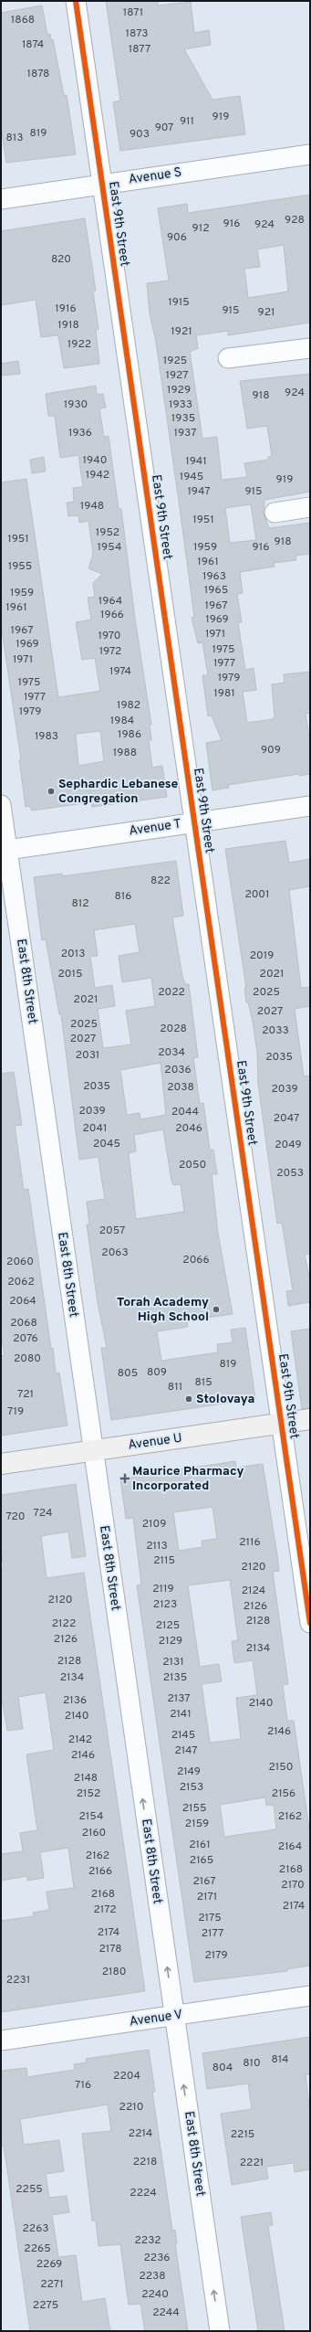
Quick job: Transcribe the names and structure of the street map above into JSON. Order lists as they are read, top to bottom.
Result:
{
  "streets": {
    "main road": ["Avenue U"],
    "street": [
      "Avenue S",
      "East 9th Street",
      "Avenue T",
      "East 8th Street",
      "Avenue V"
    ]
  },
  "crossings": [
    ["Avenue S", "East 9th Street"],
    ["East 9th Street", "Avenue T"],
    ["East 9th Street", "Avenue U"],
    ["Avenue T", "East 8th Street"],
    ["East 8th Street", "Avenue U"],
    ["East 8th Street", "Avenue V"]
  ],
  "one_way": ["East 8th Street"],
  "places": {
    "other": ["Sephardic Lebanese Congregation", "Torah Academy High School", "Stolovaya"],
    "health": ["Maurice Pharmacy Incorporated"]
  },
  "house_numbers": [
    "1871",
    "1868",
    "1873",
    "1874",
    "1877",
    "1878",
    "919",
    "911",
    "907",
    "819",
    "903",
    "813",
    "928",
    "916",
    "924",
    "912",
    "906",
    "820",
    "1915",
    "1916",
    "915",
    "921",
    "1918",
    "1921",
    "1922",
    "1925",
    "1927",
    "1929",
    "924",
    "918",
    "1930",
    "1933",
    "1935",
    "1936",
    "1937",
    "1940",
    "1941",
    "1942",
    "1945",
    "919",
    "1947",
    "915",
    "1948",
    "1951",
    "1952",
    "1951",
    "918",
    "1954",
    "1959",
    "916",
    "1961",
    "1955",
    "1963",
    "1965",
    "1959",
    "1964",
    "1967",
    "1961",
    "1966",
    "1969",
    "1967",
    "1971",
    "1970",
    "1969",
    "1975",
    "1972",
    "1971",
    "1977",
    "1974",
    "1979",
    "1975",
    "1981",
    "1977",
    "1982",
    "1979",
    "1984",
    "1986",
    "1983",
    "909",
    "1988",
    "822",
    "2001",
    "816",
    "812",
    "2013",
    "2019",
    "2015",
    "2021",
    "2022",
    "2025",
    "2021",
    "2027",
    "2025",
    "2028",
    "2033",
    "2027",
    "2034",
    "2031",
    "2035",
    "2036",
    "2035",
    "2038",
    "2039",
    "2039",
    "2044",
    "2047",
    "2041",
    "2046",
    "2045",
    "2049",
    "2050",
    "2053",
    "2057",
    "2063",
    "2066",
    "2060",
    "2062",
    "2064",
    "2068",
    "2076",
    "2080",
    "819",
    "809",
    "805",
    "815",
    "811",
    "721",
    "719",
    "724",
    "720",
    "2109",
    "2116",
    "2113",
    "2115",
    "2120",
    "2119",
    "2124",
    "2120",
    "2123",
    "2126",
    "2128",
    "2122",
    "2125",
    "2126",
    "2129",
    "2134",
    "2128",
    "2131",
    "2134",
    "2135",
    "2137",
    "2136",
    "2140",
    "2141",
    "2140",
    "2146",
    "2145",
    "2142",
    "2147",
    "2146",
    "2150",
    "2149",
    "2148",
    "2153",
    "2152",
    "2156",
    "2155",
    "2154",
    "2162",
    "2159",
    "2160",
    "2161",
    "2164",
    "2162",
    "2165",
    "2168",
    "2166",
    "2167",
    "2170",
    "2168",
    "2171",
    "2174",
    "2172",
    "2175",
    "2174",
    "2177",
    "2178",
    "2179",
    "2180",
    "2231",
    "814",
    "810",
    "804",
    "2204",
    "716",
    "2210",
    "2214",
    "2215",
    "2218",
    "2221",
    "2255",
    "2224",
    "2263",
    "2232",
    "2265",
    "2236",
    "2269",
    "2238",
    "2271",
    "2240",
    "2275",
    "2244"
  ]
}
